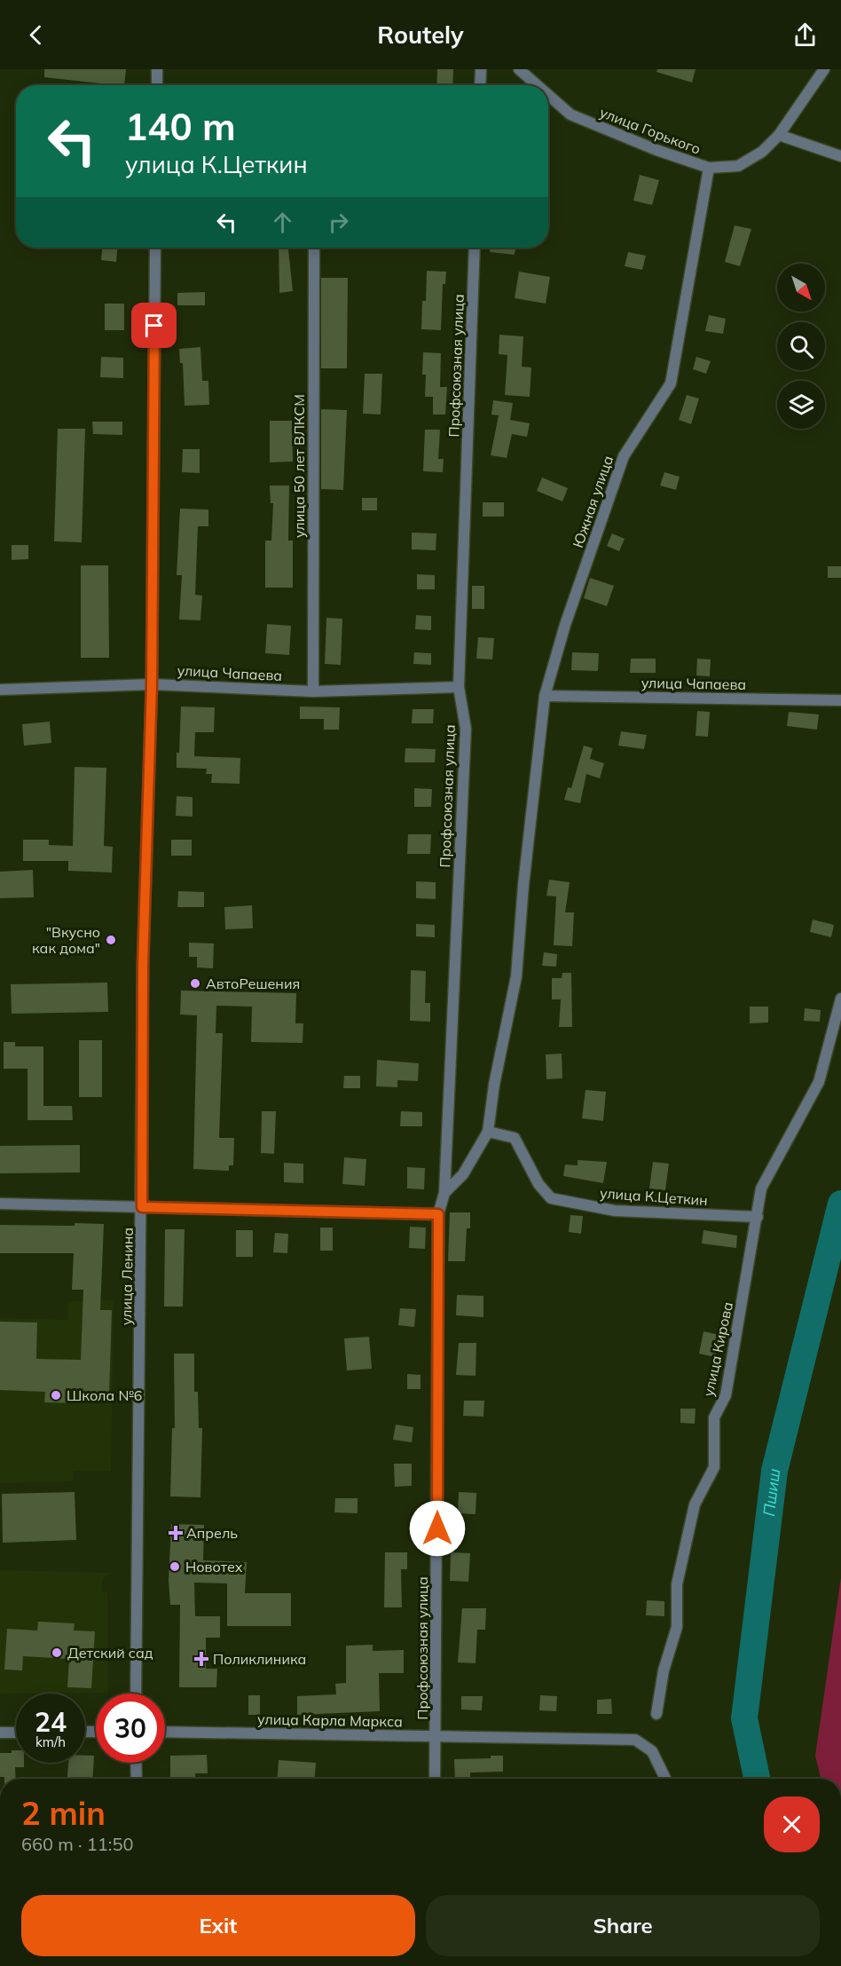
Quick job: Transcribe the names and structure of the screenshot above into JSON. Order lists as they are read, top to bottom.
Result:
{
  "streets": {
    "street": [
      "улица Горького",
      "Профсоюзная улица",
      "улица 50 лет ВЛКСМ",
      "Южная улица",
      "улица Чапаева",
      "улица К.Цеткин",
      "улица Ленина",
      "улица Кирова",
      "улица Карла Маркса"
    ]
  },
  "crossings": [
    ["улица Горького", "Южная улица"],
    ["Профсоюзная улица", "Южная улица"],
    ["Профсоюзная улица", "улица Чапаева"],
    ["Профсоюзная улица", "улица К.Цеткин"],
    ["Профсоюзная улица", "улица Карла Маркса"],
    ["улица 50 лет ВЛКСМ", "улица Чапаева"],
    ["Южная улица", "улица Чапаева"],
    ["улица Чапаева", "улица Ленина"],
    ["улица К.Цеткин", "улица Кирова"]
  ],
  "water": ["Пшиш"],
  "places": {
    "other": [
      "\"Вкусно как дома\"",
      "АвтоРешения",
      "Школа №6",
      "Новотех",
      "Детский сад"
    ],
    "health": ["Апрель", "Поликлиника"]
  },
  "north": "bottom right",
  "page": {
    "header": "Routely",
    "turn": ["140 m", "улица К.Цеткин"],
    "speed": "24 km/h",
    "limit": "30",
    "heading": ["2 min", "660 m · 11:50"],
    "buttons": ["Exit", "Share"]
  }
}
